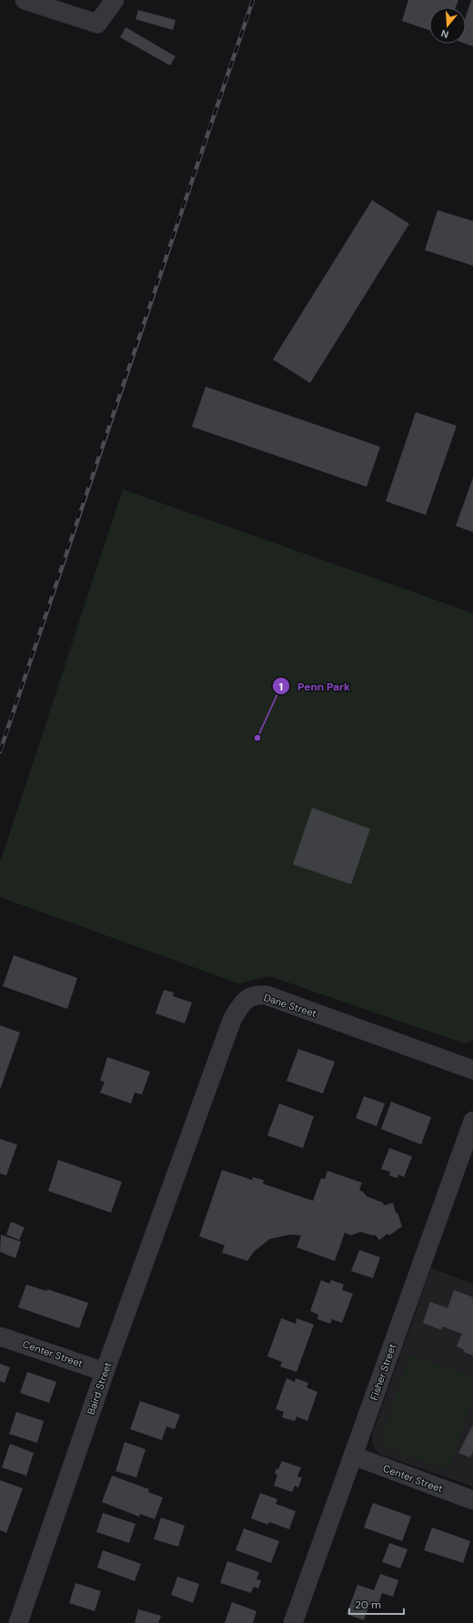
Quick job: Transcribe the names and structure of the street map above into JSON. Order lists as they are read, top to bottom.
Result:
{
  "streets": {
    "street": [
      "Dane Street",
      "Center Street",
      "Fisher Street",
      "Baird Street"
    ]
  },
  "crossings": [
    ["Dane Street", "Baird Street"],
    ["Center Street", "Fisher Street"],
    ["Center Street", "Baird Street"]
  ],
  "places": ["Penn Park"],
  "scale_bar": "20 m",
  "north": "bottom"
}
